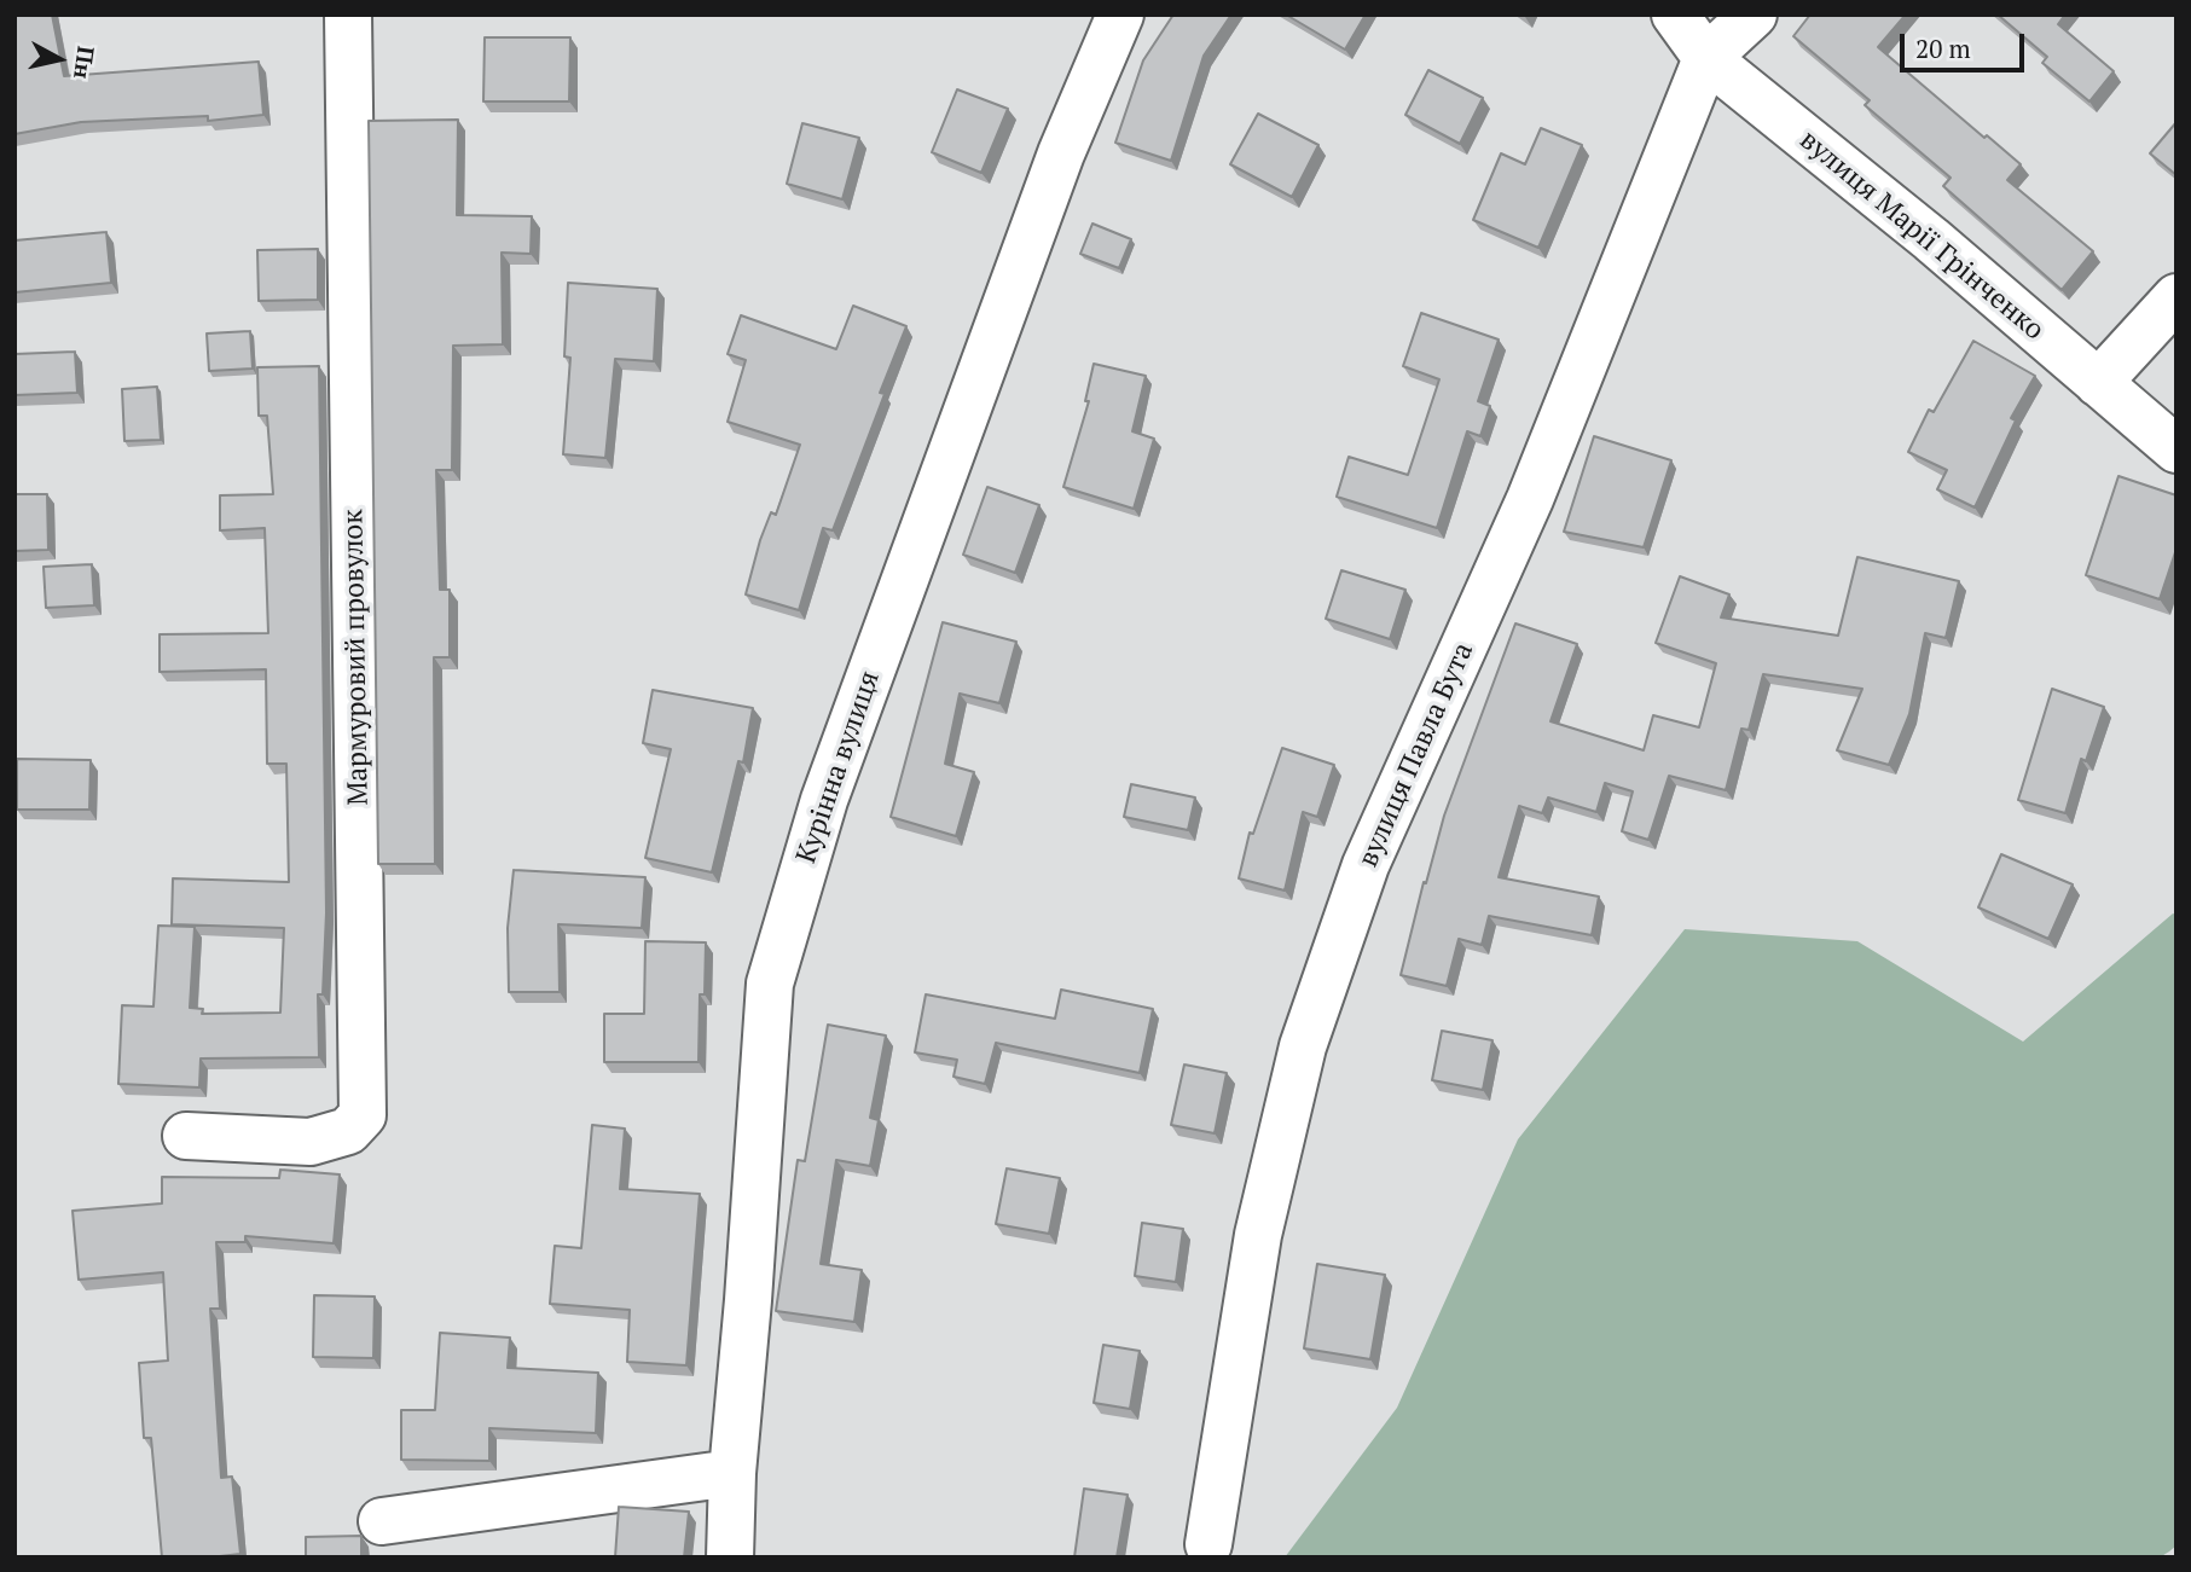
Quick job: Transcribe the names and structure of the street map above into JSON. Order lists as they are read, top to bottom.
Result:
{
  "streets": {
    "street": [
      "вулиця Марії Грінченко",
      "Мармуровий провулок",
      "вулиця Павла Бута",
      "Курінна вулиця"
    ]
  },
  "crossings": [
    ["вулиця Марії Грінченко", "вулиця Павла Бута"]
  ],
  "scale_bar": "20 m",
  "north": "right"
}
